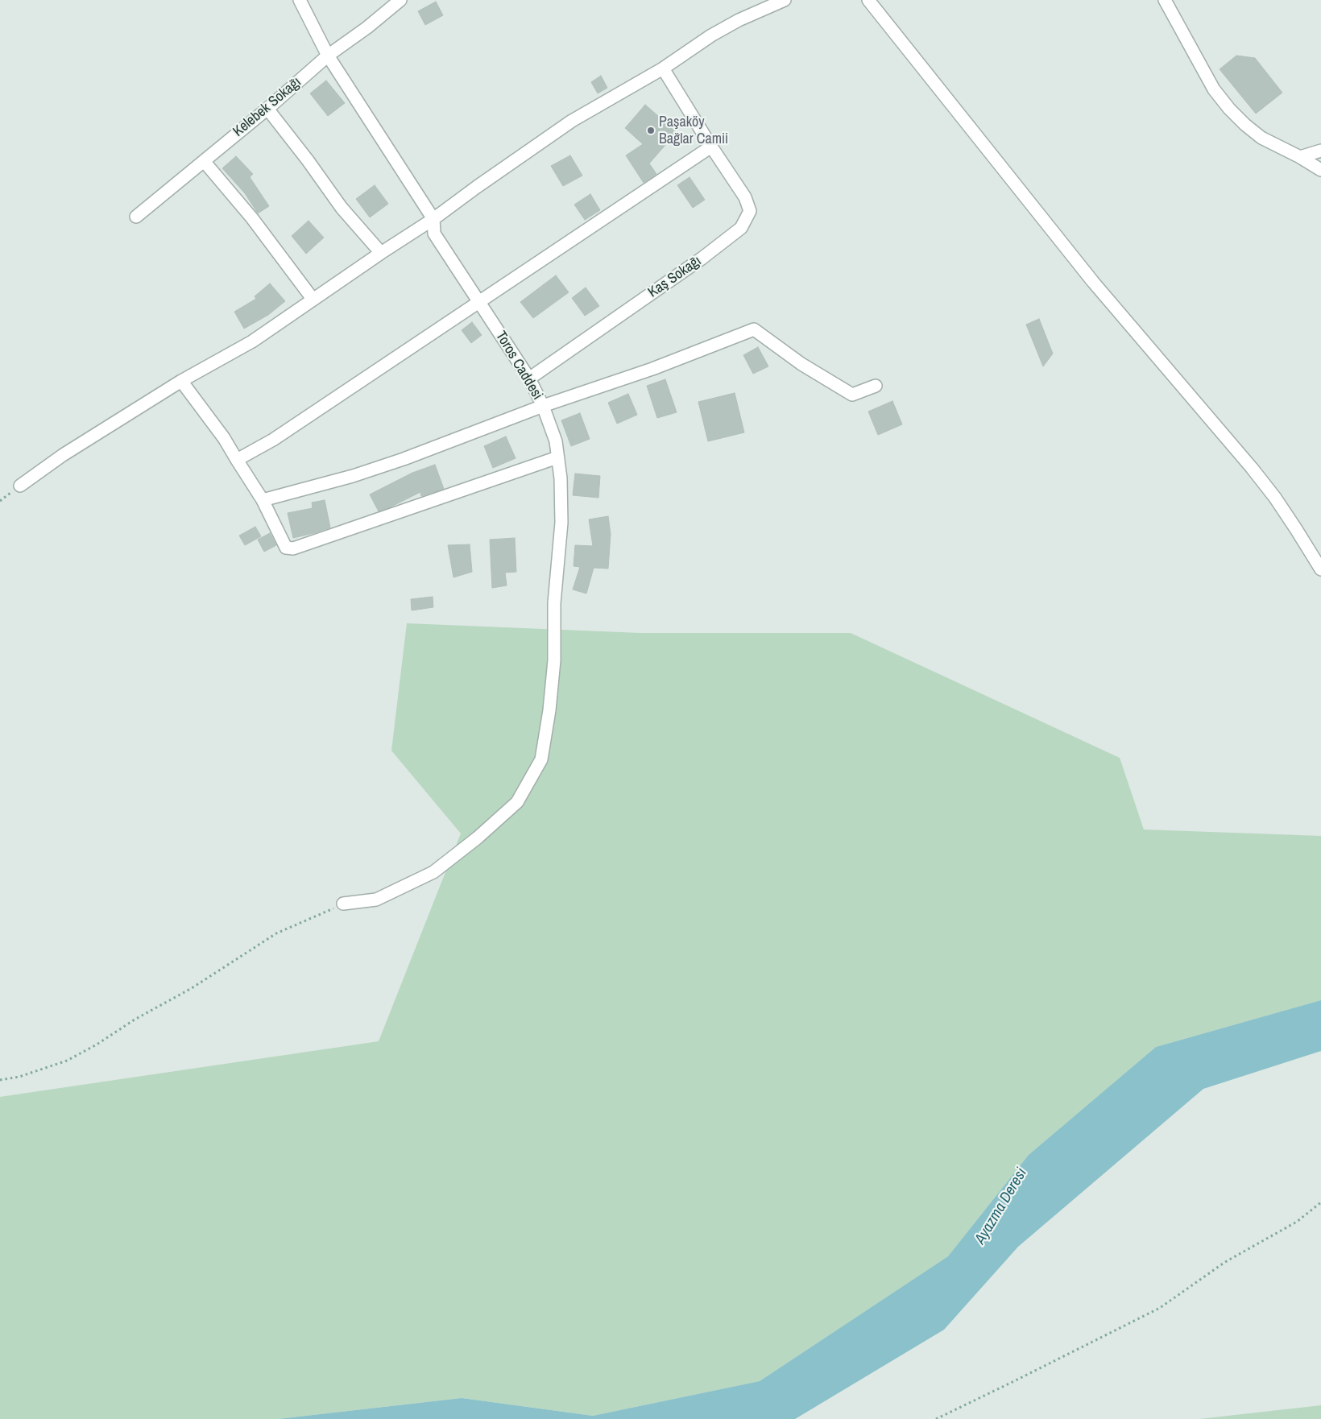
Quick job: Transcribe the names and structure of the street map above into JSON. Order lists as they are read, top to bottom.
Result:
{
  "streets": {
    "street": ["Kelebek Sokağı", "Kaş Sokağı", "Toros Caddesi"]
  },
  "crossings": [
    ["Kelebek Sokağı", "Toros Caddesi"],
    ["Kaş Sokağı", "Toros Caddesi"]
  ],
  "water": ["Ayazma Deresi"],
  "places": ["Paşaköy Bağlar Camii"]
}
